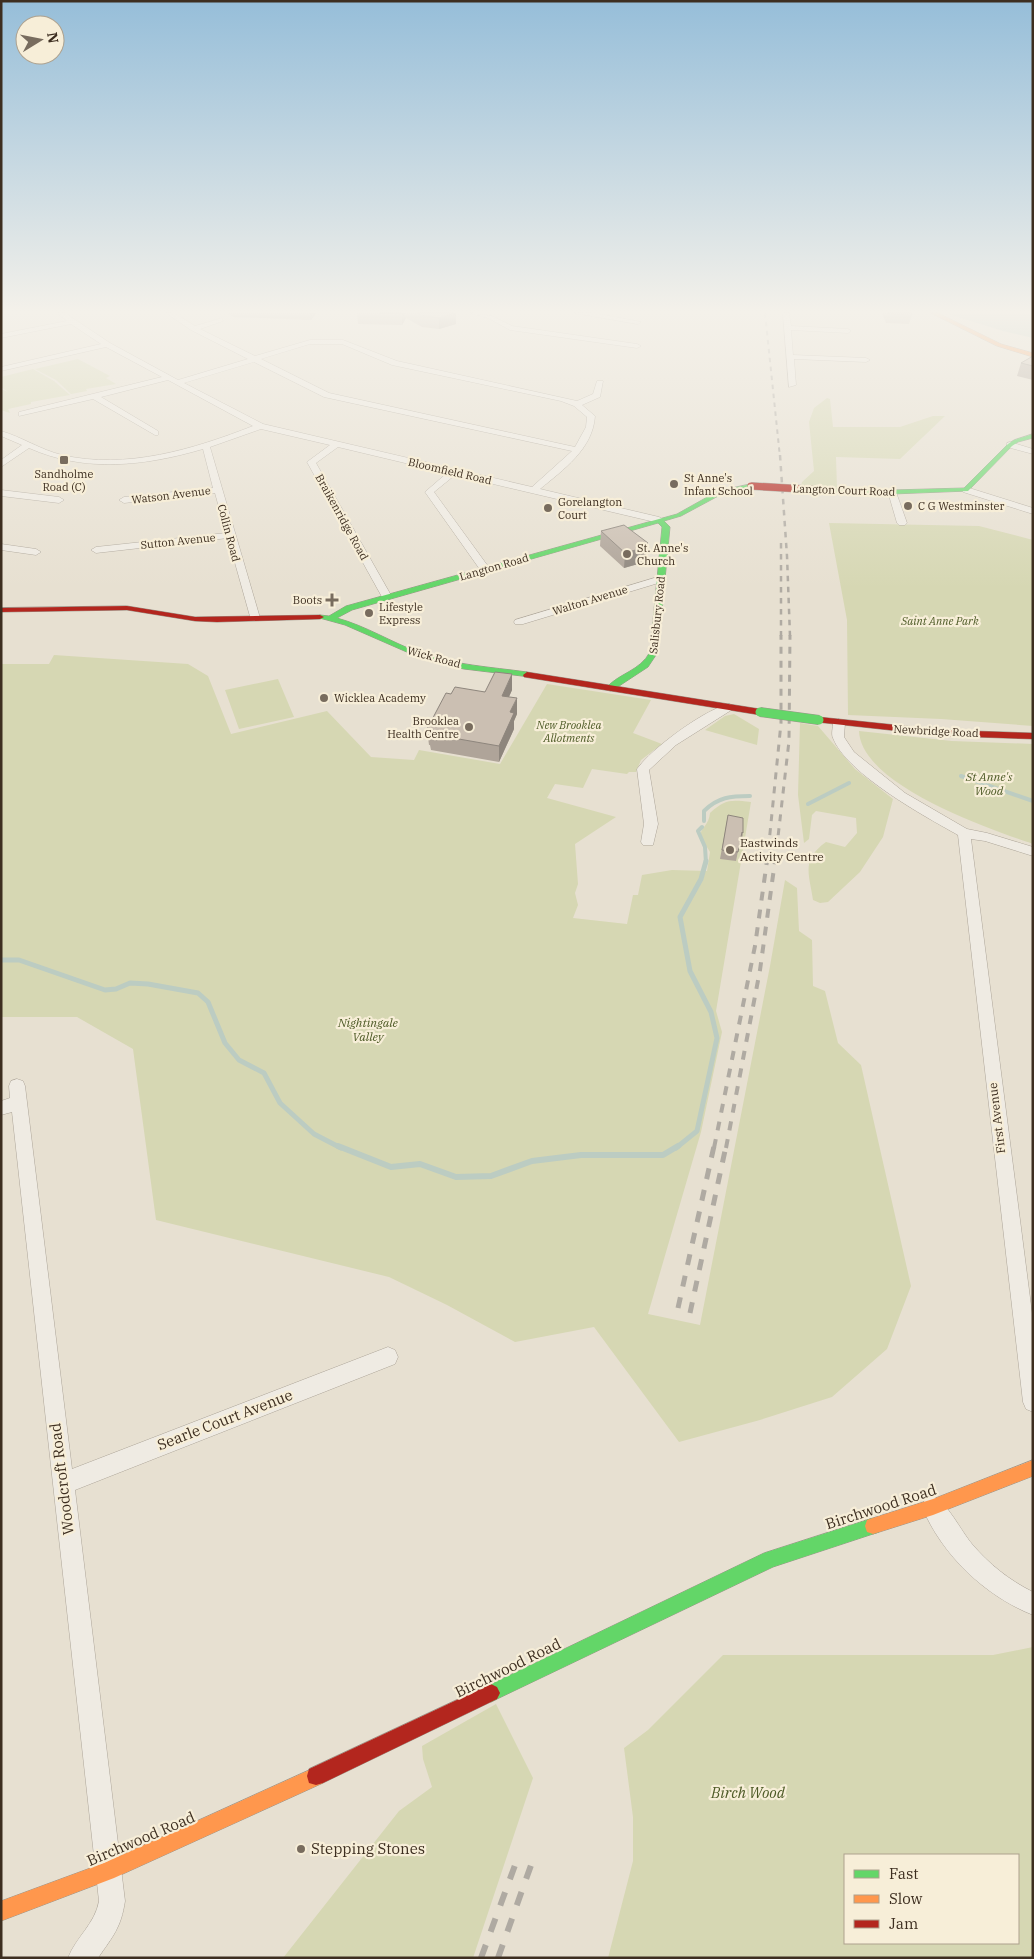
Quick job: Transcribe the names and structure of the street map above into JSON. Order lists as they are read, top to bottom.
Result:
{
  "streets": {
    "street": [
      "Bloomfield Road",
      "Langton Court Road",
      "Watson Avenue",
      "Braikenridge Road",
      "Collin Road",
      "Sutton Avenue",
      "Langton Road",
      "Walton Avenue",
      "Salisbury Road",
      "Wick Road",
      "Newbridge Road",
      "First Avenue",
      "Searle Court Avenue",
      "Woodcroft Road",
      "Birchwood Road"
    ]
  },
  "crossings": [
    ["Bloomfield Road", "Langton Court Road"],
    ["Bloomfield Road", "Braikenridge Road"],
    ["Bloomfield Road", "Langton Road"],
    ["Bloomfield Road", "Salisbury Road"],
    ["Langton Court Road", "Langton Road"],
    ["Langton Court Road", "Salisbury Road"],
    ["Watson Avenue", "Collin Road"],
    ["Braikenridge Road", "Langton Road"],
    ["Collin Road", "Sutton Avenue"],
    ["Collin Road", "Wick Road"],
    ["Langton Road", "Salisbury Road"],
    ["Langton Road", "Wick Road"],
    ["Walton Avenue", "Salisbury Road"],
    ["Salisbury Road", "Wick Road"],
    ["Wick Road", "Newbridge Road"],
    ["Searle Court Avenue", "Woodcroft Road"],
    ["Woodcroft Road", "Birchwood Road"]
  ],
  "parks": [
    "Saint Anne Park",
    "New Brooklea Allotments",
    "St Anne's Wood",
    "Nightingale Valley",
    "Birch Wood"
  ],
  "places": {
    "transit": ["Sandholme Road (C)"],
    "other": [
      "St Anne's Infant School",
      "C G Westminster",
      "Gorelangton Court",
      "St. Anne's Church",
      "Lifestyle Express",
      "Wicklea Academy",
      "Brooklea Health Centre",
      "Eastwinds Activity Centre",
      "Stepping Stones"
    ],
    "health": ["Boots"]
  },
  "legend": ["Fast", "Slow", "Jam"],
  "north": "right"
}
